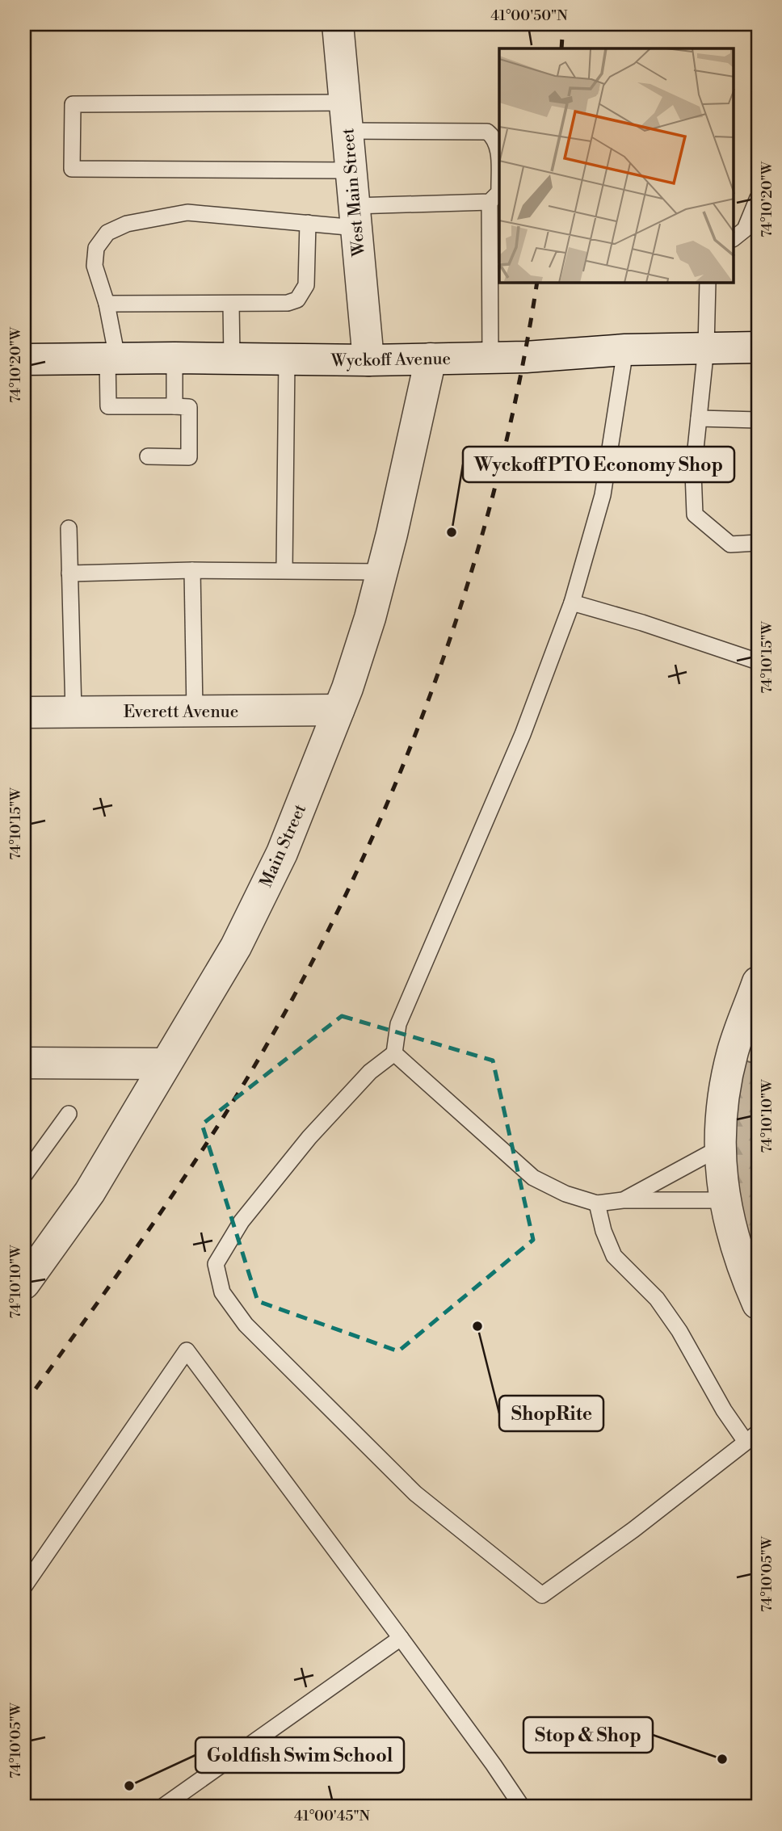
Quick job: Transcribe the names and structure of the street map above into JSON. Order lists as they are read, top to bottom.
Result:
{
  "streets": {
    "street": [
      "West Main Street",
      "Wyckoff Avenue",
      "Everett Avenue",
      "Main Street"
    ]
  },
  "crossings": [
    ["West Main Street", "Wyckoff Avenue"],
    ["Wyckoff Avenue", "Main Street"],
    ["Everett Avenue", "Main Street"]
  ],
  "places": [
    "Wyckoff PTO Economy Shop",
    "ShopRite",
    "Stop & Shop",
    "Goldfish Swim School"
  ],
  "coordinates": [
    "41°00'50\"N",
    "74°10'20\"W",
    "74°10'15\"W",
    "74°10'10\"W",
    "74°10'05\"W",
    "41°00'45\"N"
  ]
}
